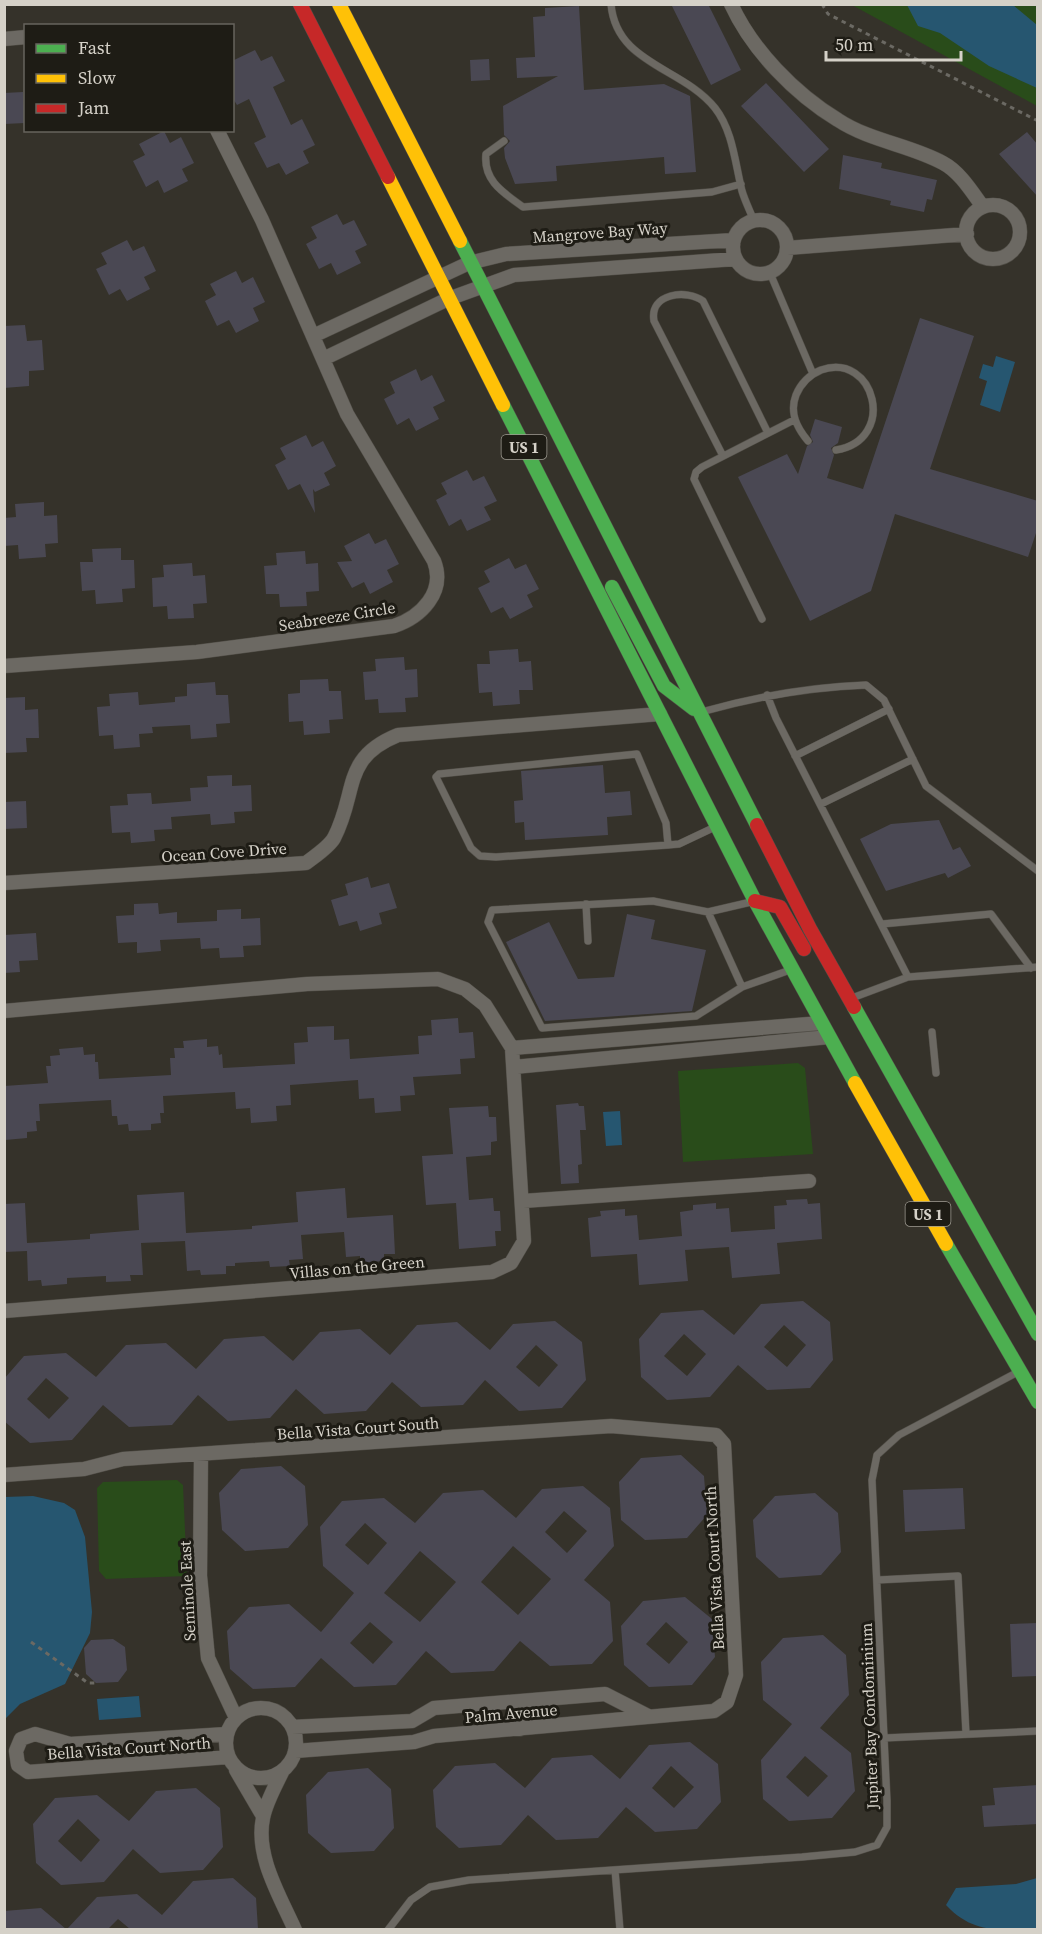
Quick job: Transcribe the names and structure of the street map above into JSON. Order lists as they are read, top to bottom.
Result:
{
  "streets": {
    "main road": ["US 1"],
    "street": [
      "Mangrove Bay Way",
      "Seabreeze Circle",
      "Ocean Cove Drive",
      "Villas on the Green",
      "Bella Vista Court South",
      "Bella Vista Court North",
      "Seminole East",
      "Palm Avenue"
    ],
    "lane": ["Jupiter Bay Condominium"]
  },
  "crossings": [
    ["Mangrove Bay Way", "US 1"],
    ["US 1", "Ocean Cove Drive"],
    ["US 1", "Jupiter Bay Condominium"],
    ["Bella Vista Court South", "Bella Vista Court North"],
    ["Bella Vista Court South", "Seminole East"],
    ["Bella Vista Court North", "Seminole East"],
    ["Bella Vista Court North", "Palm Avenue"],
    ["Seminole East", "Palm Avenue"]
  ],
  "legend": ["Fast", "Slow", "Jam"],
  "scale_bar": "50 m"
}
